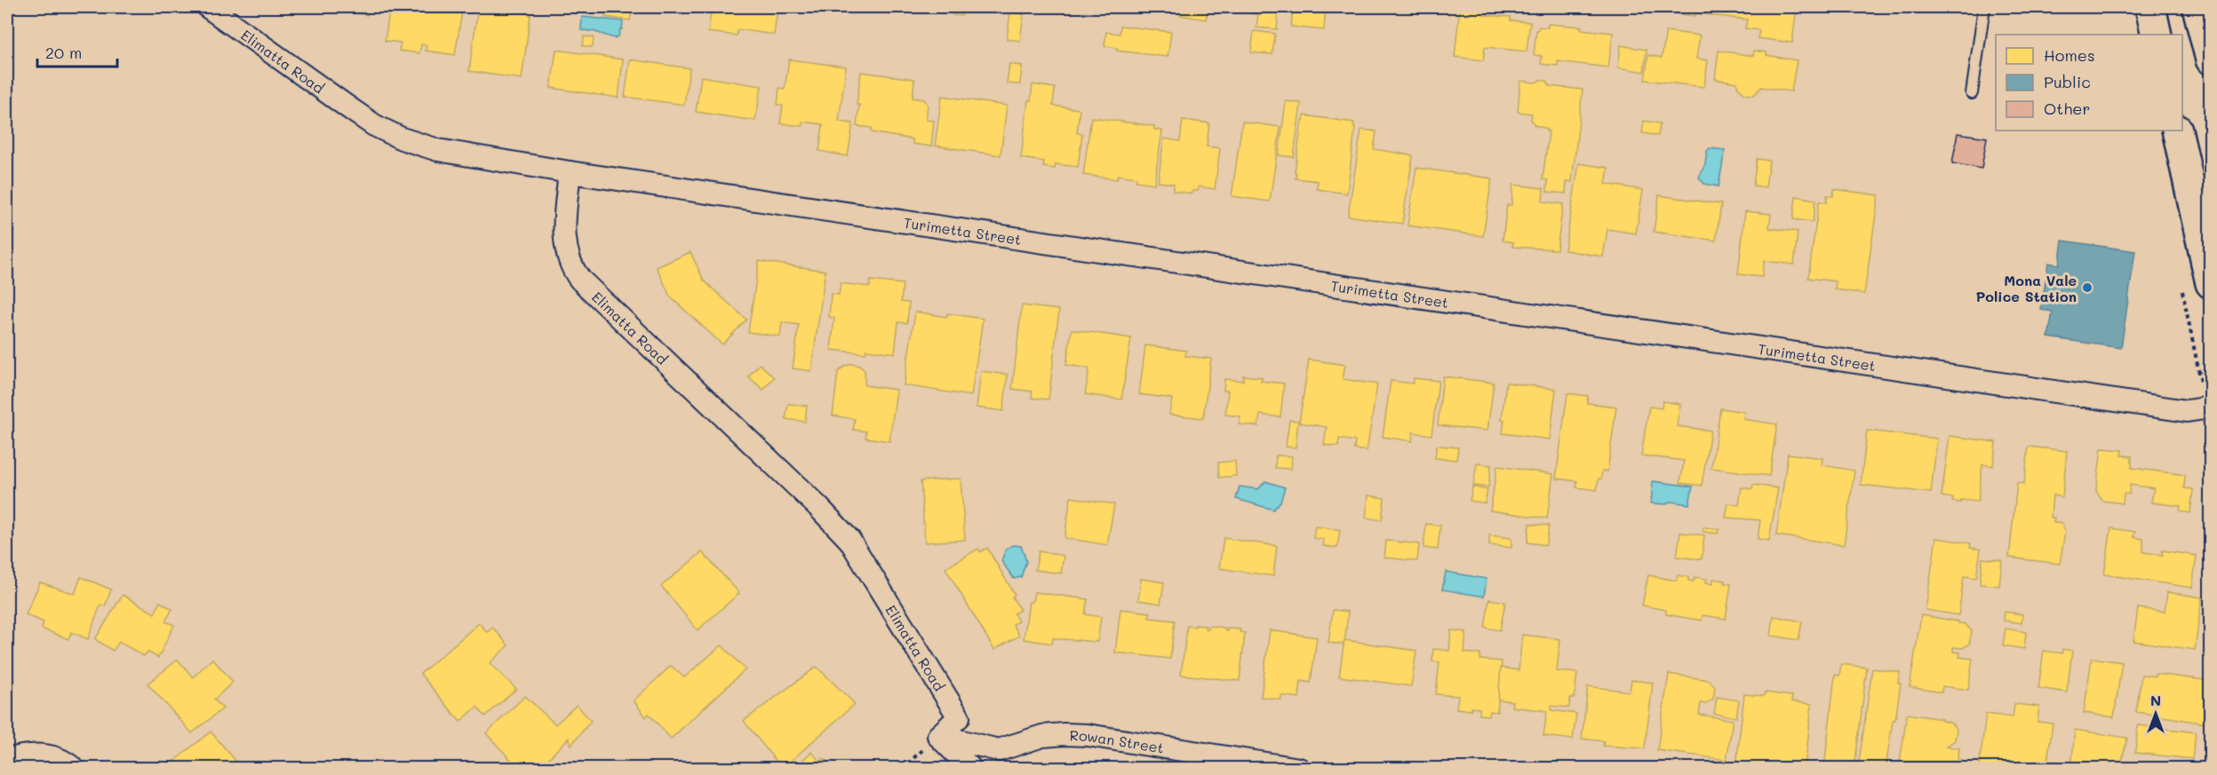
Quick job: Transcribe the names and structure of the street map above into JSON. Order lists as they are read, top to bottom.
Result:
{
  "streets": {
    "street": ["Elimatta Road", "Turimetta Street", "Rowan Street"]
  },
  "crossings": [
    ["Elimatta Road", "Turimetta Street"],
    ["Elimatta Road", "Rowan Street"]
  ],
  "places": ["Mona Vale Police Station"],
  "legend": ["Homes", "Public", "Other"],
  "scale_bar": "20 m",
  "north": "top"
}
